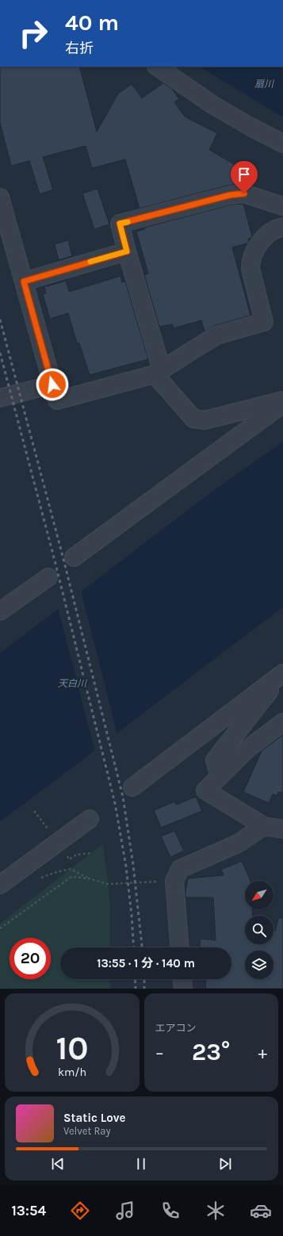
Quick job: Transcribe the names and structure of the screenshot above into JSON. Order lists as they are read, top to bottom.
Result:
{
  "water": ["扇川", "天白川"],
  "north": "bottom left",
  "page": {
    "turn": ["40 m", "右折"],
    "limit": "20",
    "trip": "13:55 · 1 分 · 140 m",
    "tile": "エアコン",
    "heat": ["−", "23°", "+"],
    "song": ["Static Love", "Velvet Ray"],
    "tabs": "13:54",
    "gauge": ["10", "km/h"]
  }
}
